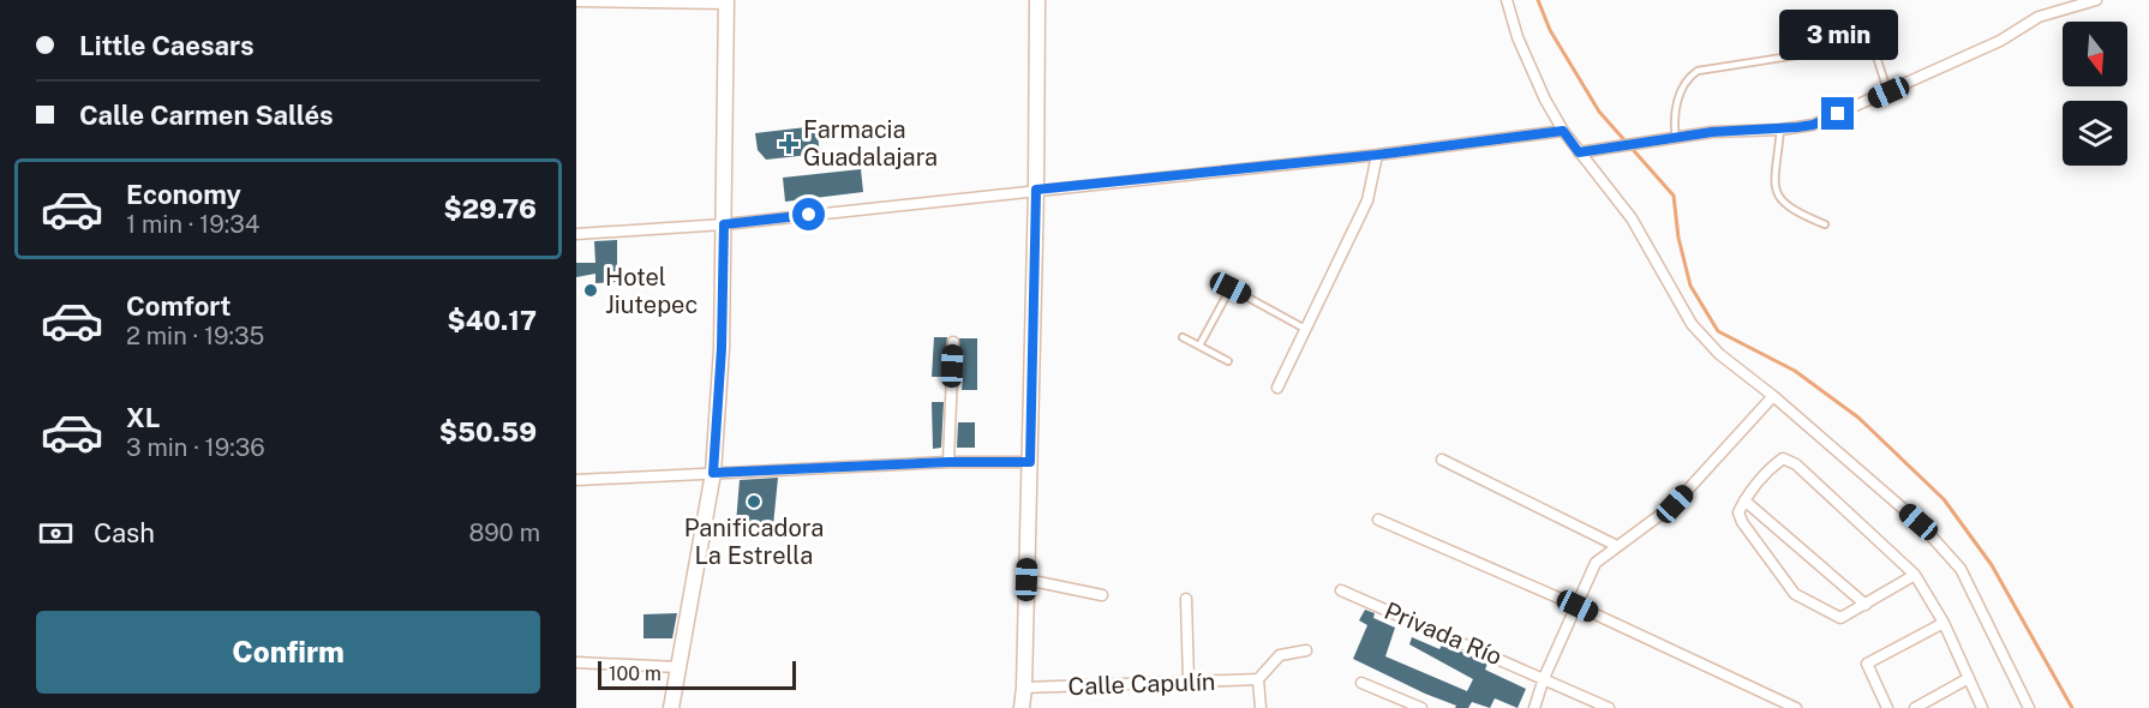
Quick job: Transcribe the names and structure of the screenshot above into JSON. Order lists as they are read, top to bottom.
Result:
{
  "streets": {
    "street": ["Privada Río", "Calle Capulín"]
  },
  "places": {
    "health": ["Farmacia Guadalajara"],
    "other": ["Hotel Jiutepec", "Panificadora La Estrella"]
  },
  "scale_bar": "100 m",
  "north": "bottom",
  "page": {
    "banner": ["Little Caesars", "Calle Carmen Sallés"],
    "bubble": "3 min",
    "list": [
      {
        "name": "Economy",
        "note": "1 min · 19:34",
        "value": "$29.76"
      },
      {
        "name": "Comfort",
        "note": "2 min · 19:35",
        "value": "$40.17"
      },
      {
        "name": "XL",
        "note": "3 min · 19:36",
        "value": "$50.59"
      }
    ],
    "pay": ["Cash", "890 m"],
    "buttons": "Confirm",
    "scale": "100 m"
  }
}
